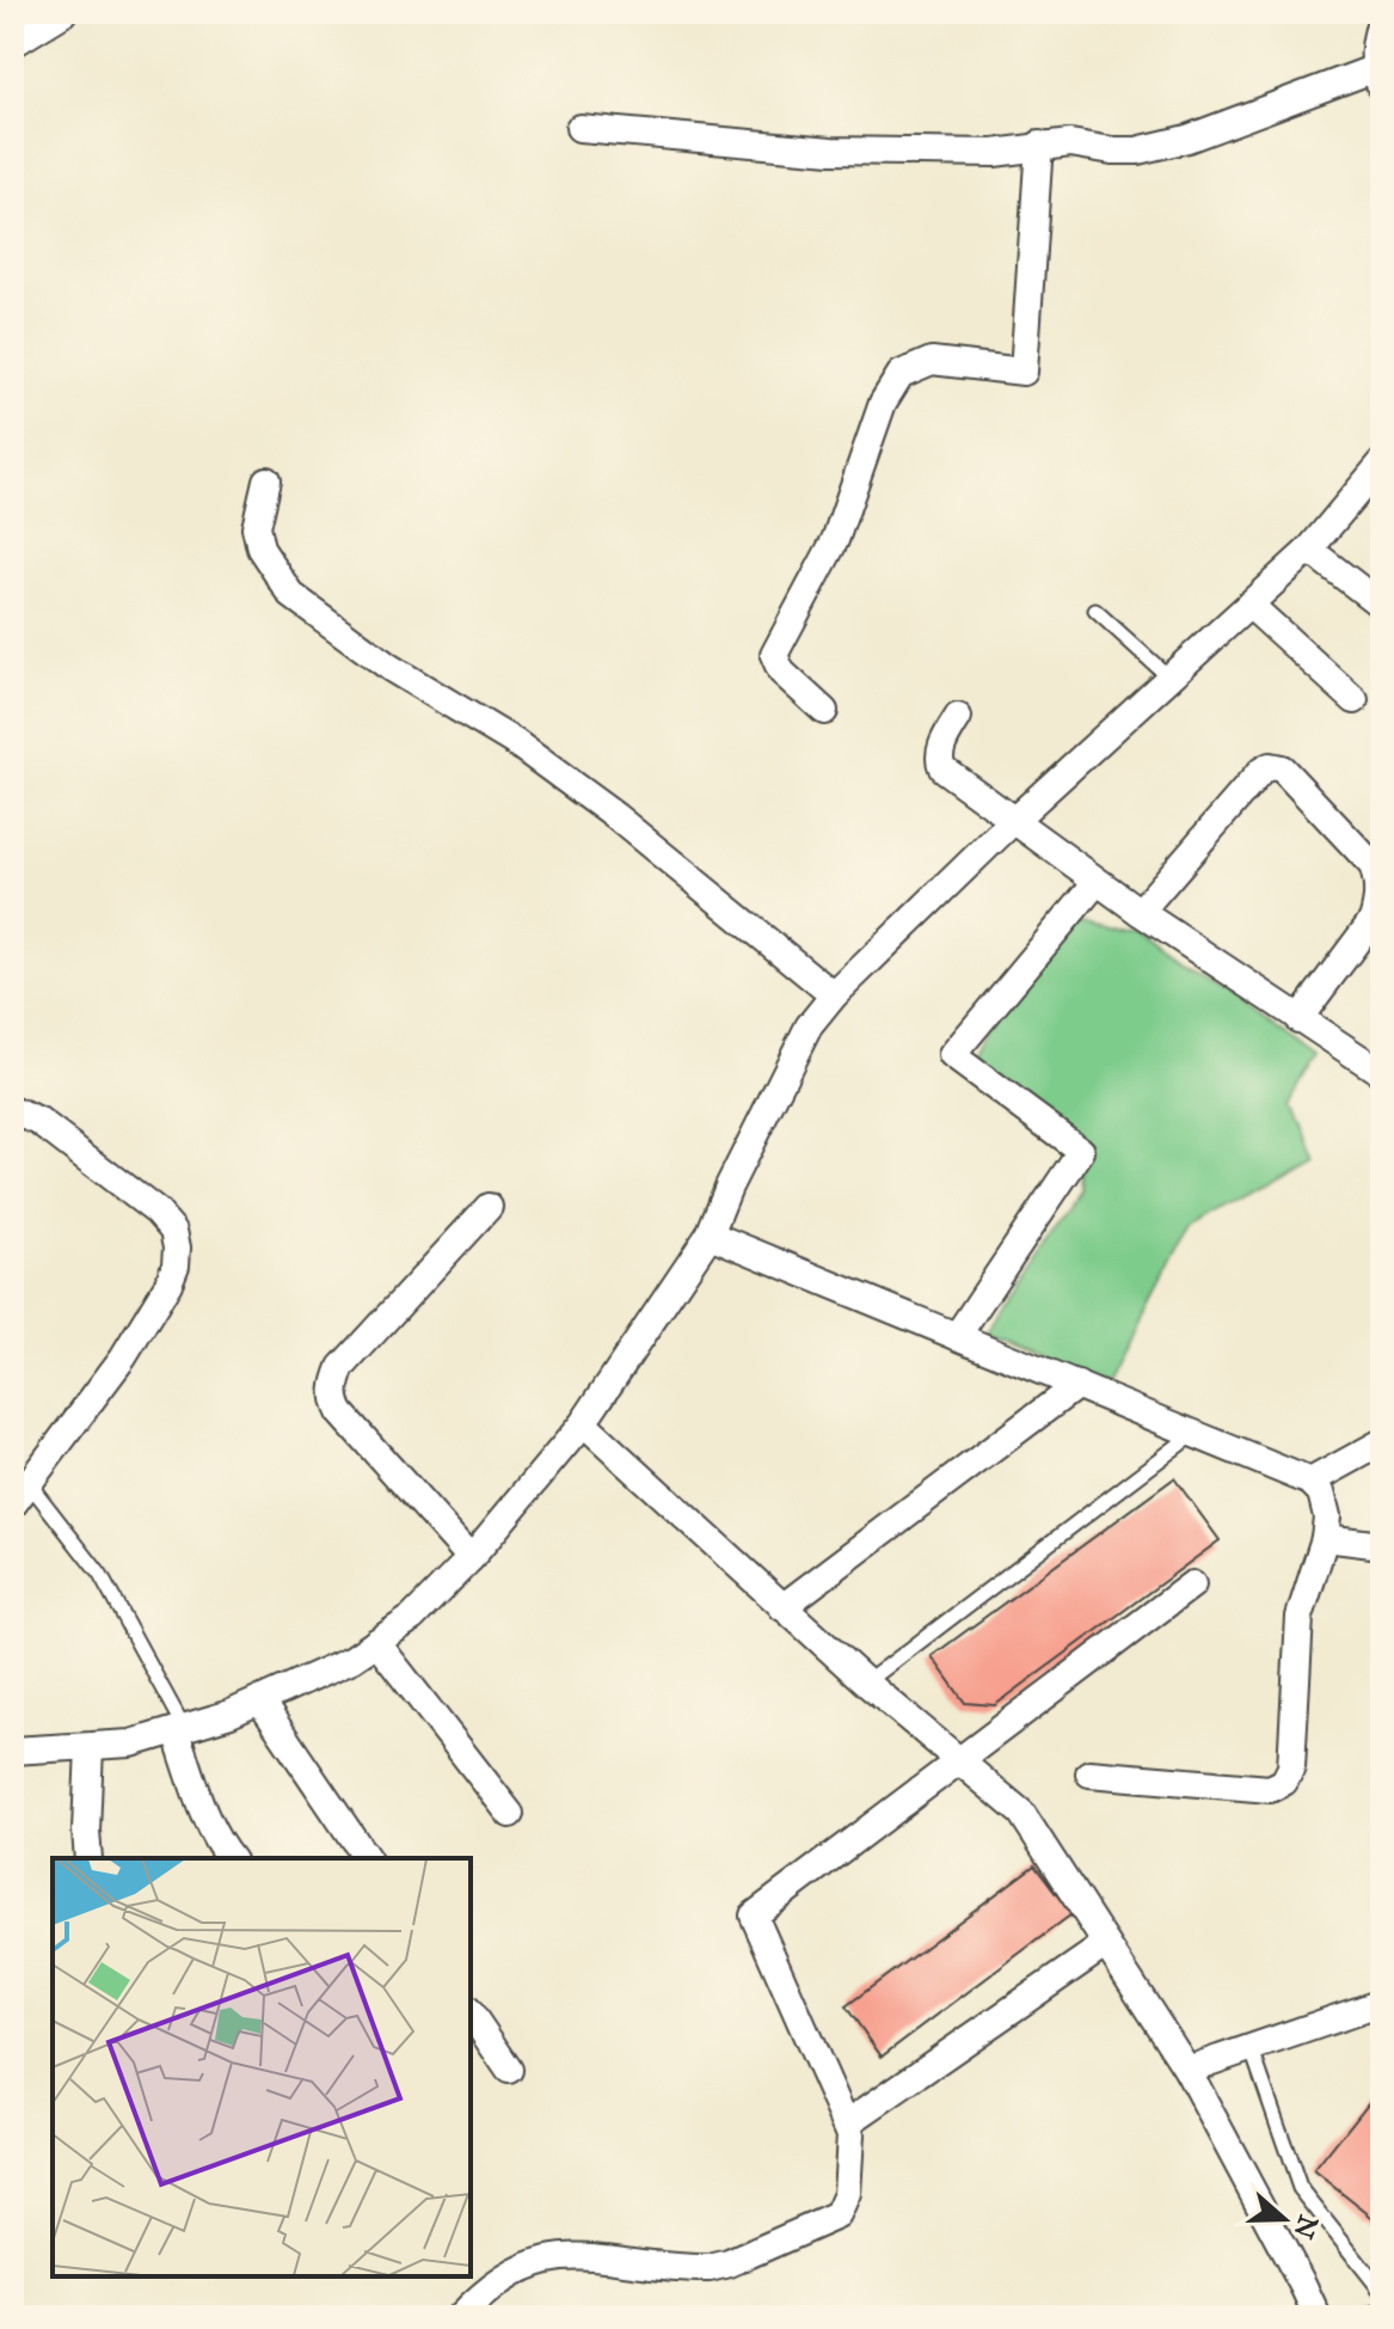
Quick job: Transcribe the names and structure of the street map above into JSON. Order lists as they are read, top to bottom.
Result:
{
  "north": "right"
}
